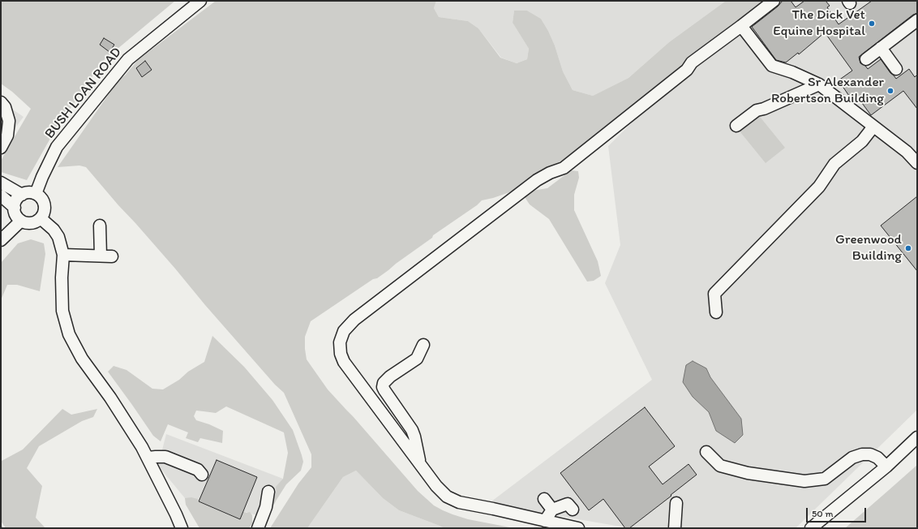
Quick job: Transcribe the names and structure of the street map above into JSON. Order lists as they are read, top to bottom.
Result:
{
  "streets": {
    "street": ["BUSH LOAN ROAD"]
  },
  "places": ["The Dick Vet Equine Hospital", "Sr Alexander Robertson Building", "Greenwood Building"],
  "scale_bar": "50 m"
}
